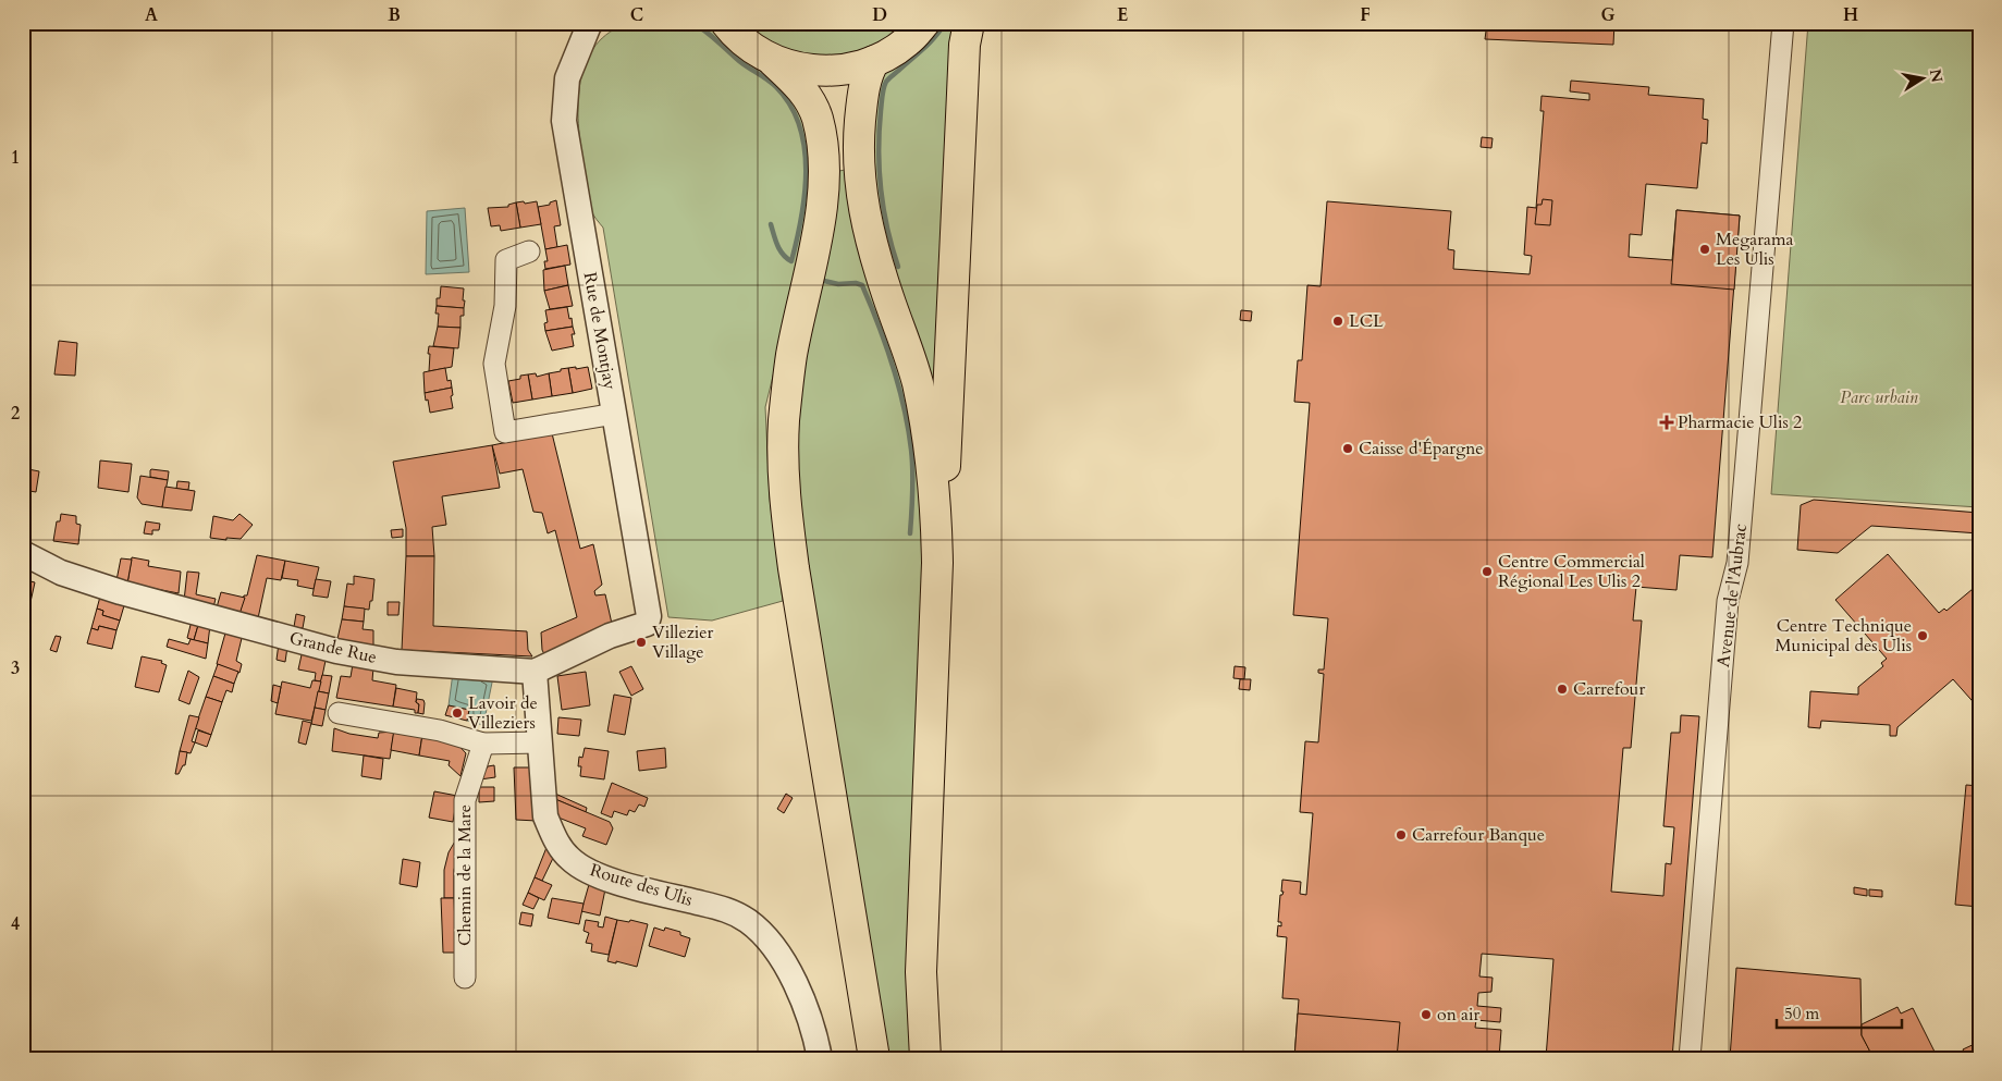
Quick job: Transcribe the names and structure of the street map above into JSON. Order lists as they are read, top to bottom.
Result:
{
  "streets": {
    "street": [
      "Rue de Montjay",
      "Avenue de l'Aubrac",
      "Grande Rue",
      "Chemin de la Mare",
      "Route des Ulis"
    ]
  },
  "crossings": [
    ["Rue de Montjay", "Grande Rue"],
    ["Rue de Montjay", "Route des Ulis"],
    ["Grande Rue", "Route des Ulis"]
  ],
  "parks": ["Parc urbain"],
  "places": {
    "other": [
      "Megarama Les Ulis",
      "LCL",
      "Caisse d'Épargne",
      "Centre Commercial Régional Les Ulis 2",
      "Centre Technique Municipal des Ulis",
      "Villezier Village",
      "Carrefour",
      "Lavoir de Villeziers",
      "Carrefour Banque",
      "on air"
    ],
    "health": ["Pharmacie Ulis 2"]
  },
  "scale_bar": "50 m",
  "north": "right",
  "grid": {
    "columns": [
      "A",
      "B",
      "C",
      "D",
      "E",
      "F",
      "G",
      "H"
    ],
    "rows": [
      "1",
      "2",
      "3",
      "4"
    ]
  }
}
